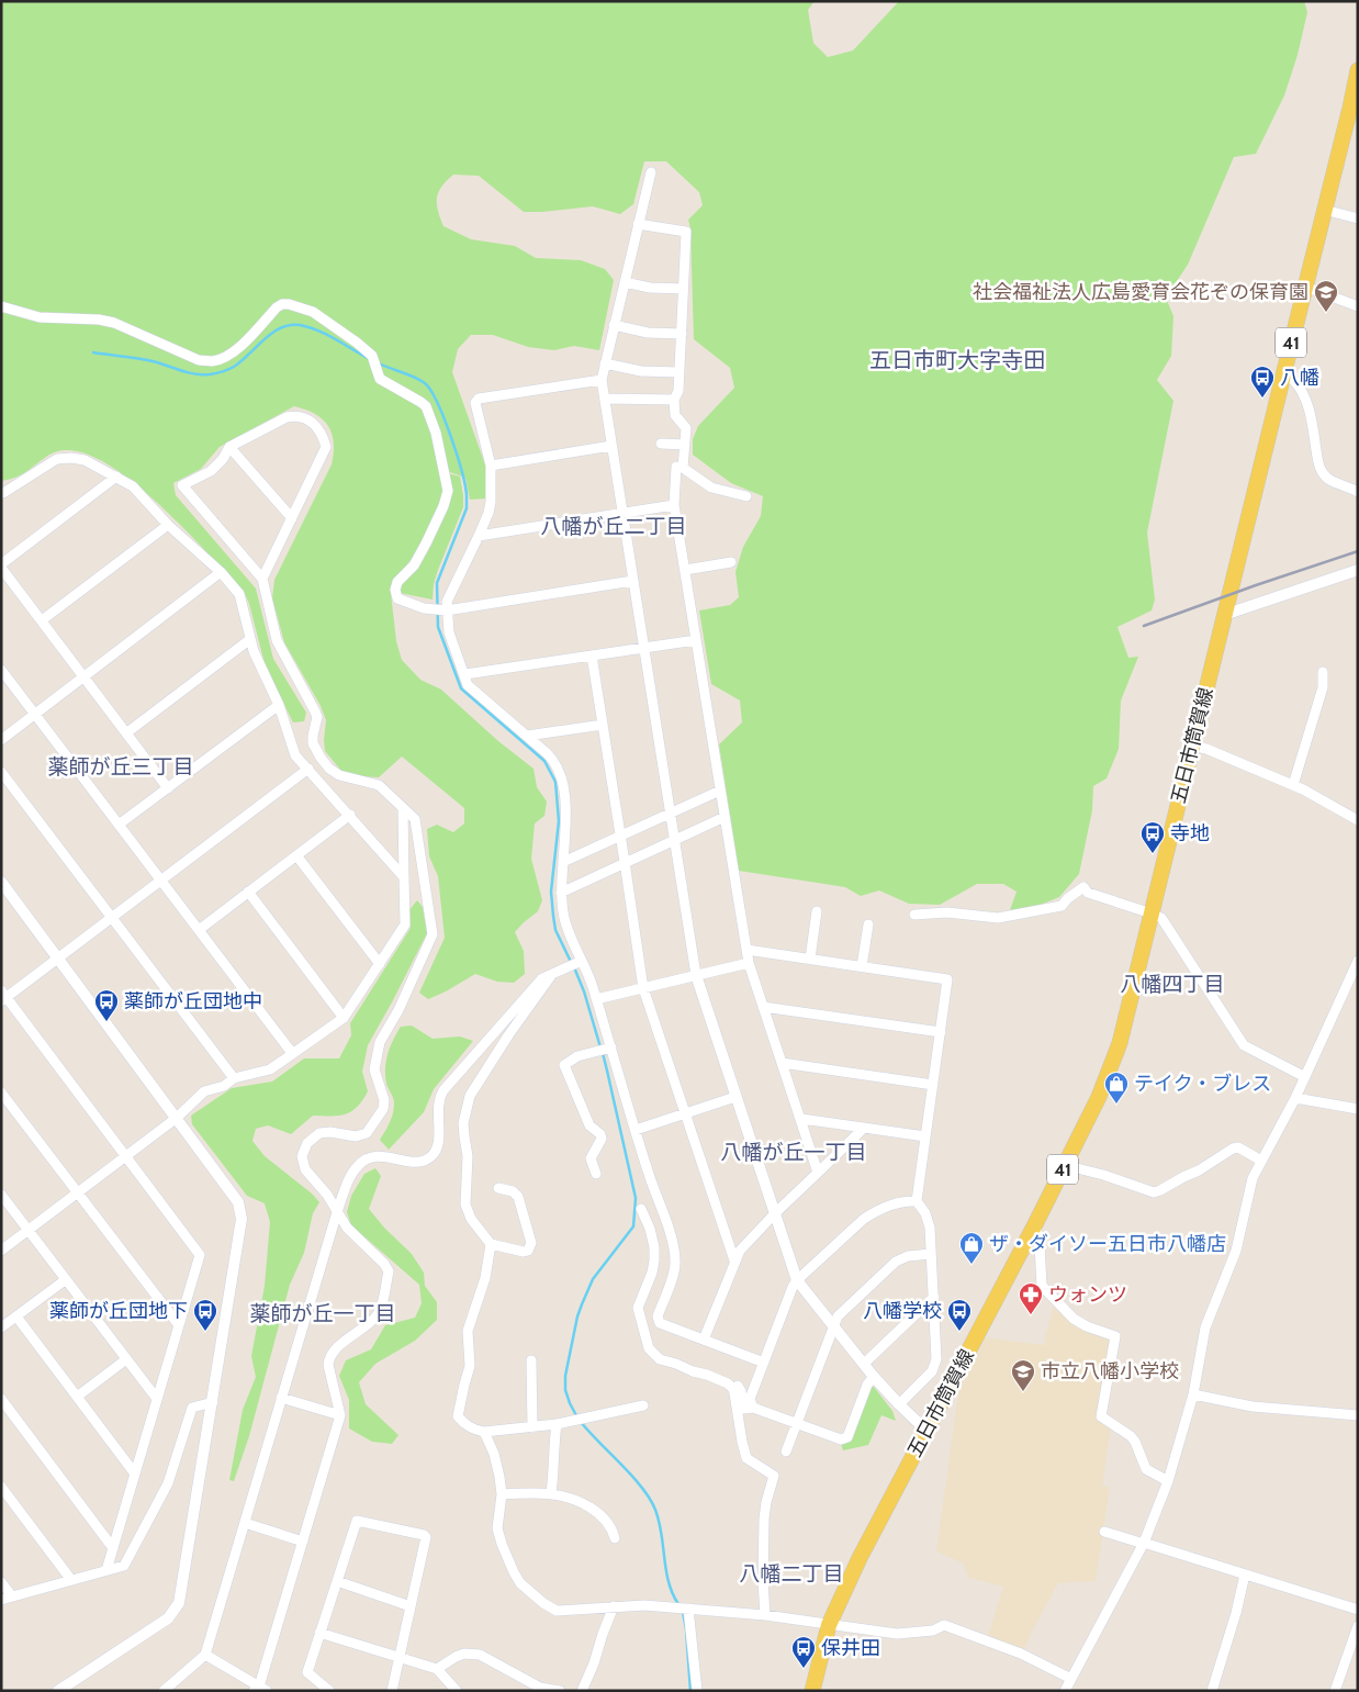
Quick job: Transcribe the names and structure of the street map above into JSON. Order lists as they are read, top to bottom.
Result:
{
  "streets": {
    "main road": ["41", "五日市筒賀線"]
  },
  "districts": [
    "五日市町大字寺田",
    "八幡が丘二丁目",
    "薬師が丘三丁目",
    "八幡四丁目",
    "八幡が丘一丁目",
    "薬師が丘一丁目",
    "八幡二丁目"
  ],
  "places": {
    "school or university": ["社会福祉法人広島愛育会花ぞの保育園", "市立八幡小学校"],
    "bus stop": [
      "八幡",
      "寺地",
      "薬師が丘団地中",
      "薬師が丘団地下",
      "八幡学校",
      "保井田"
    ],
    "shop": ["テイク・ブレス", "ザ・ダイソー五日市八幡店"],
    "pharmacy": ["ウォンツ"]
  }
}
